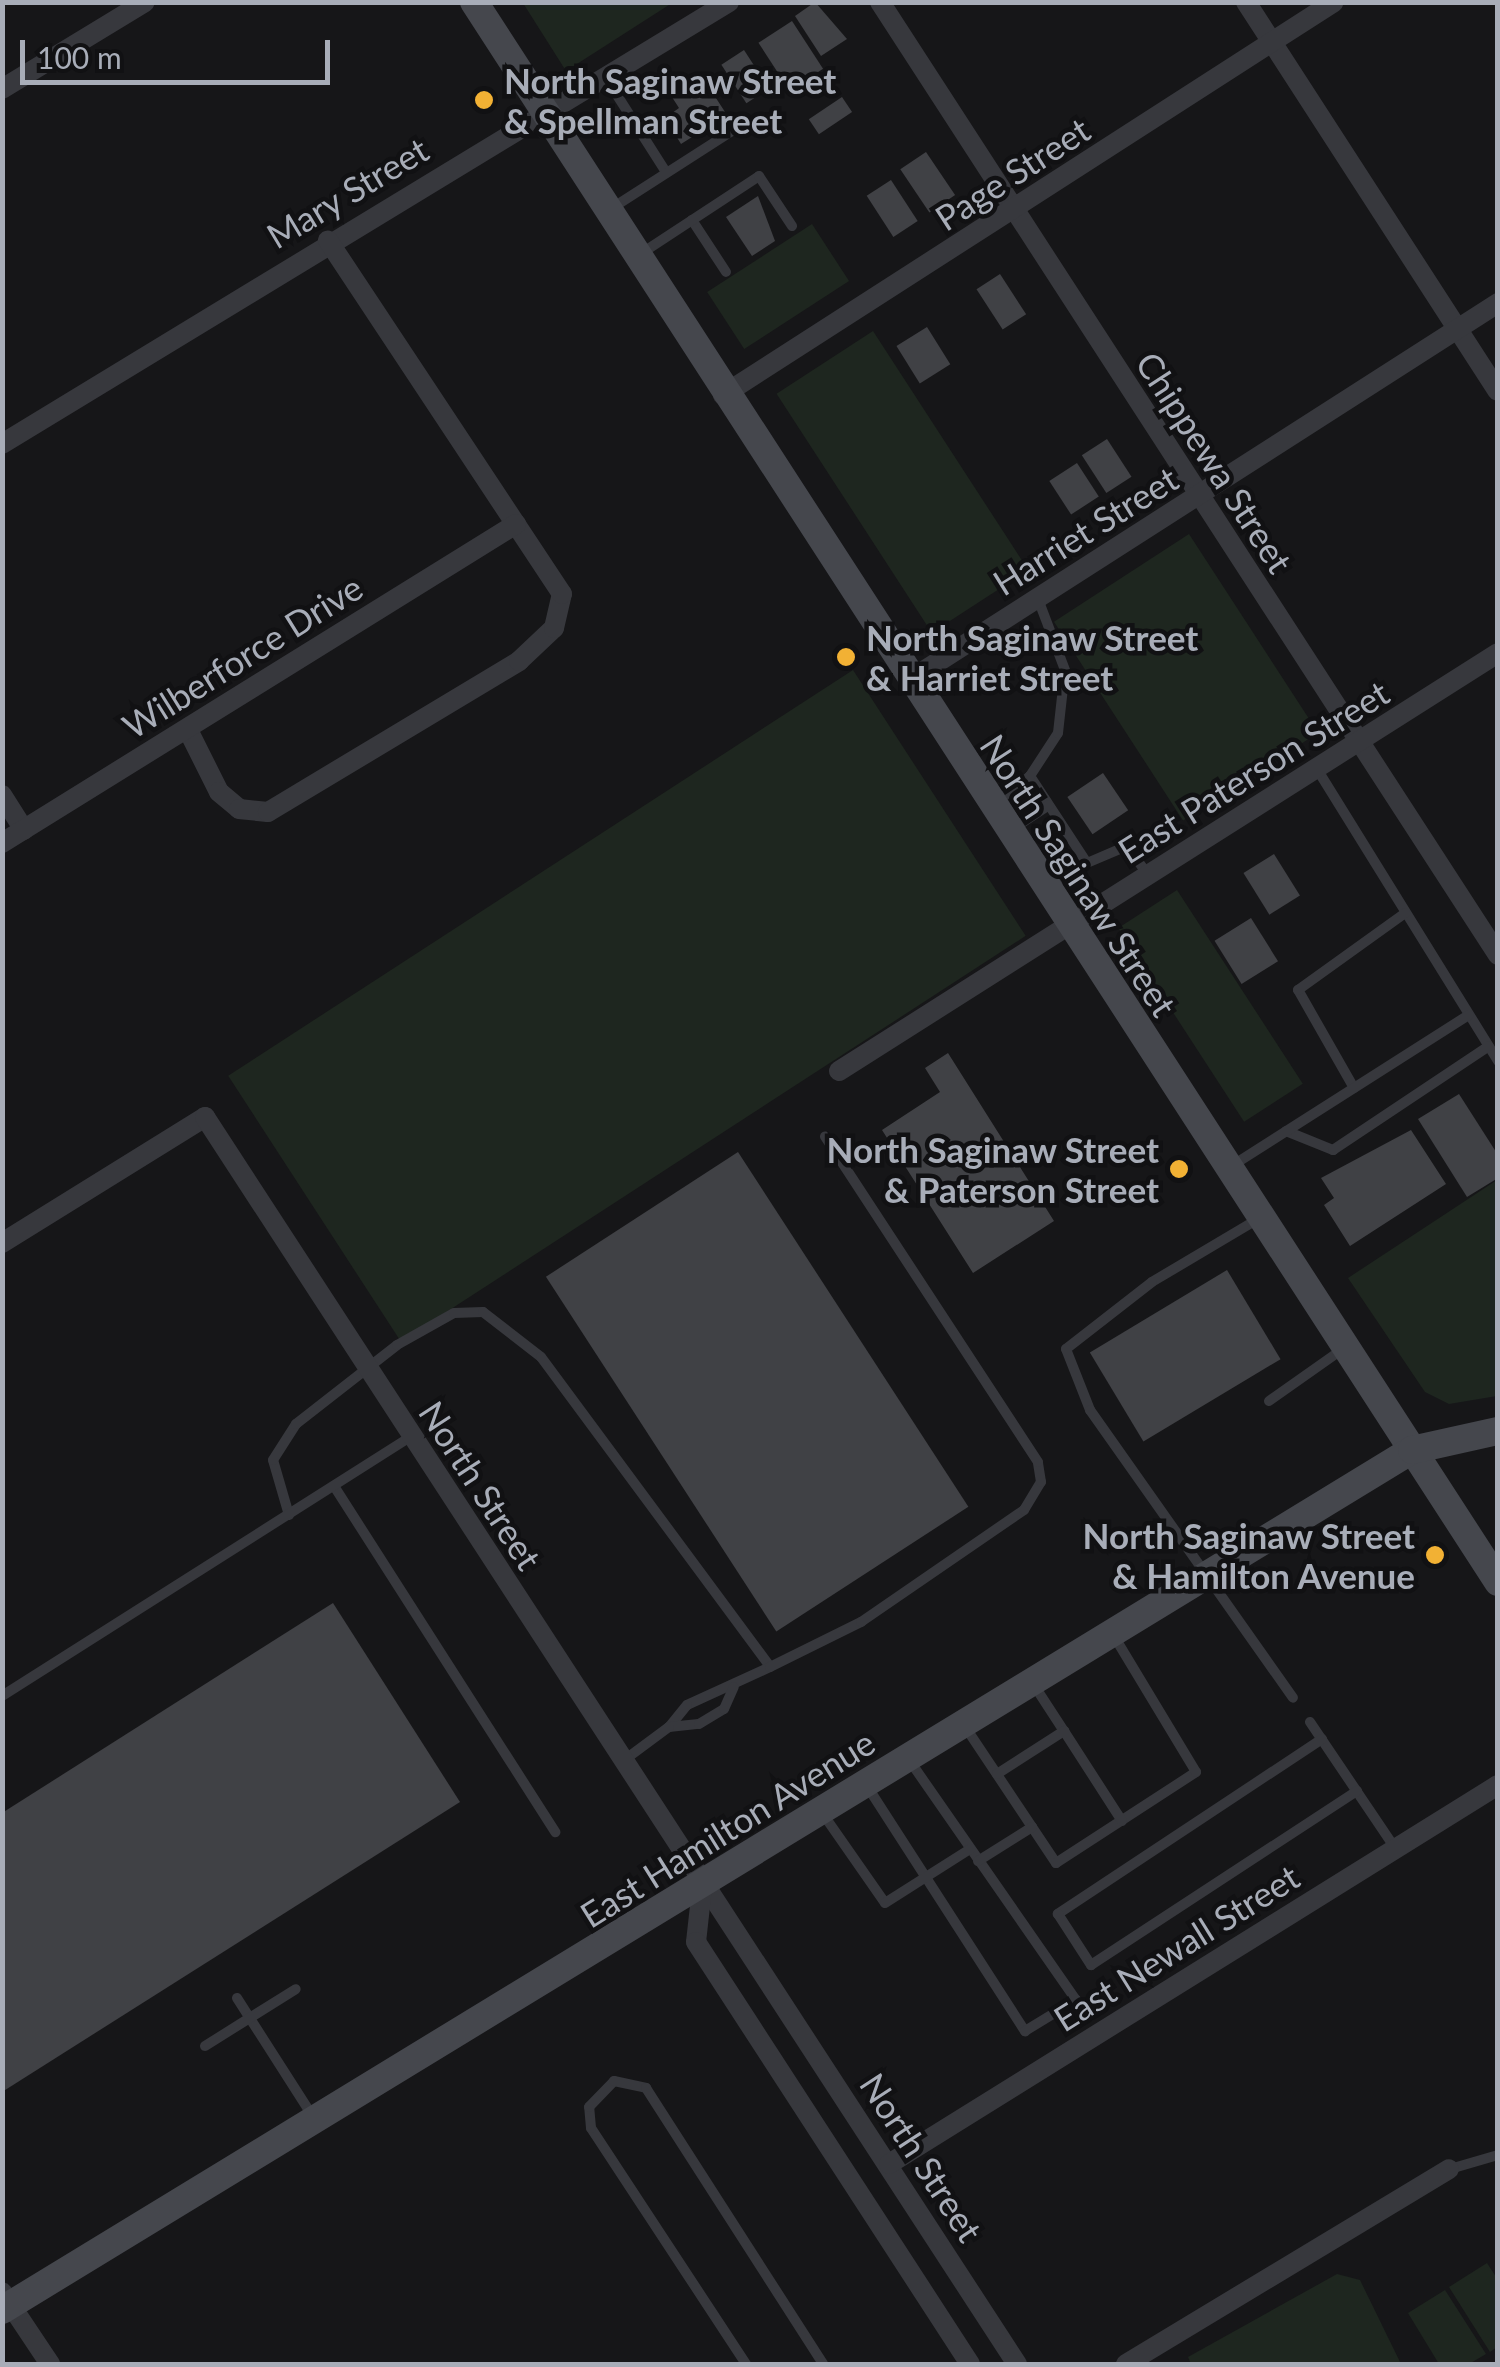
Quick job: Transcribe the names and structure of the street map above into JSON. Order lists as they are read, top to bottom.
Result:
{
  "streets": {
    "main road": ["North Saginaw Street", "East Hamilton Avenue"],
    "street": [
      "Page Street",
      "Mary Street",
      "Chippewa Street",
      "Harriet Street",
      "Wilberforce Drive",
      "East Paterson Street",
      "North Street",
      "East Newall Street"
    ]
  },
  "crossings": [
    ["Page Street", "Chippewa Street"],
    ["Page Street", "North Saginaw Street"],
    ["Mary Street", "North Saginaw Street"],
    ["Chippewa Street", "Harriet Street"],
    ["Chippewa Street", "East Paterson Street"],
    ["Harriet Street", "North Saginaw Street"],
    ["East Paterson Street", "North Saginaw Street"],
    ["North Saginaw Street", "East Hamilton Avenue"],
    ["North Street", "East Hamilton Avenue"],
    ["North Street", "East Newall Street"]
  ],
  "places": [
    "North Saginaw Street & Spellman Street",
    "North Saginaw Street & Harriet Street",
    "North Saginaw Street & Paterson Street",
    "North Saginaw Street & Hamilton Avenue"
  ],
  "scale_bar": "100 m"
}
